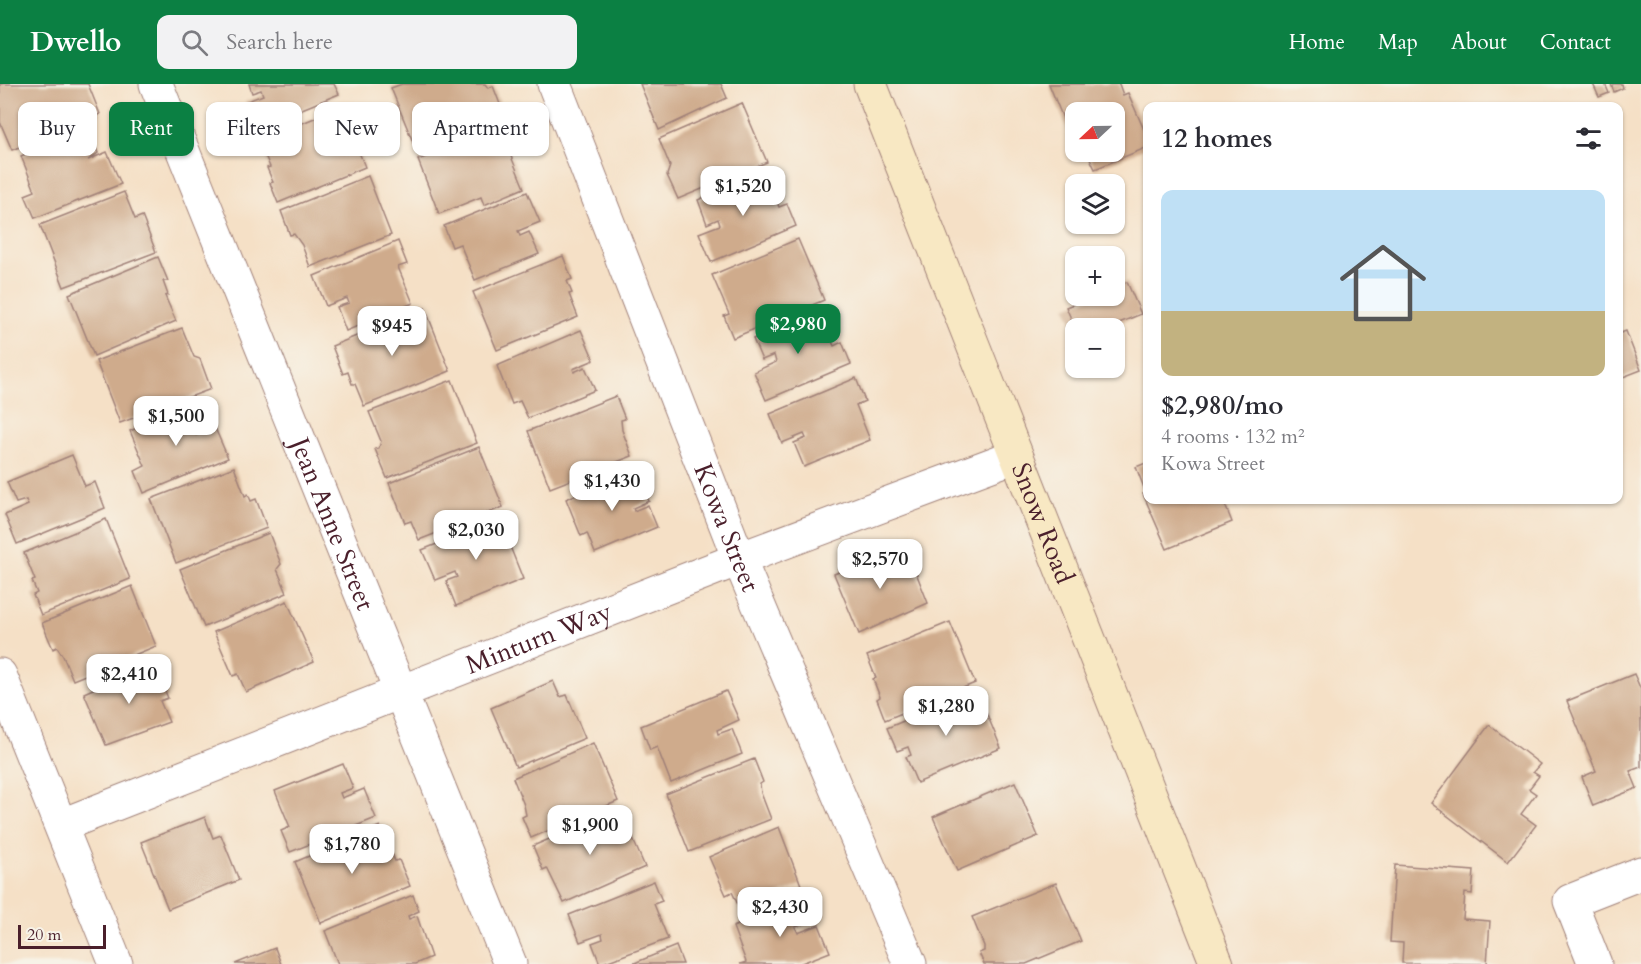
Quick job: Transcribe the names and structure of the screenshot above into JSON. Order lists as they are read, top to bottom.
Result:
{
  "streets": {
    "main road": ["Snow Road"],
    "street": ["Jean Anne Street", "Kowa Street", "Minturn Way"]
  },
  "crossings": [
    ["Jean Anne Street", "Minturn Way"],
    ["Snow Road", "Minturn Way"],
    ["Kowa Street", "Minturn Way"]
  ],
  "scale_bar": "20 m",
  "north": "left",
  "page": {
    "header": "Dwello",
    "search": "Search here",
    "nav": [
      "Home",
      "Map",
      "About",
      "Contact"
    ],
    "map_buttons": ["+", "−"],
    "chip": [
      "Buy",
      "Rent",
      "Filters",
      "New",
      "Apartment"
    ],
    "heading": "12 homes",
    "price": [
      "$1,520",
      "$2,980",
      "$945",
      "$1,500",
      "$1,430",
      "$2,030",
      "$2,570",
      "$2,410",
      "$1,280",
      "$1,900",
      "$1,780",
      "$2,430"
    ],
    "list": [
      {
        "name": "$2,980/mo",
        "note": "4 rooms · 132 m² · Kowa Street"
      }
    ],
    "scale": "20 m"
  }
}
